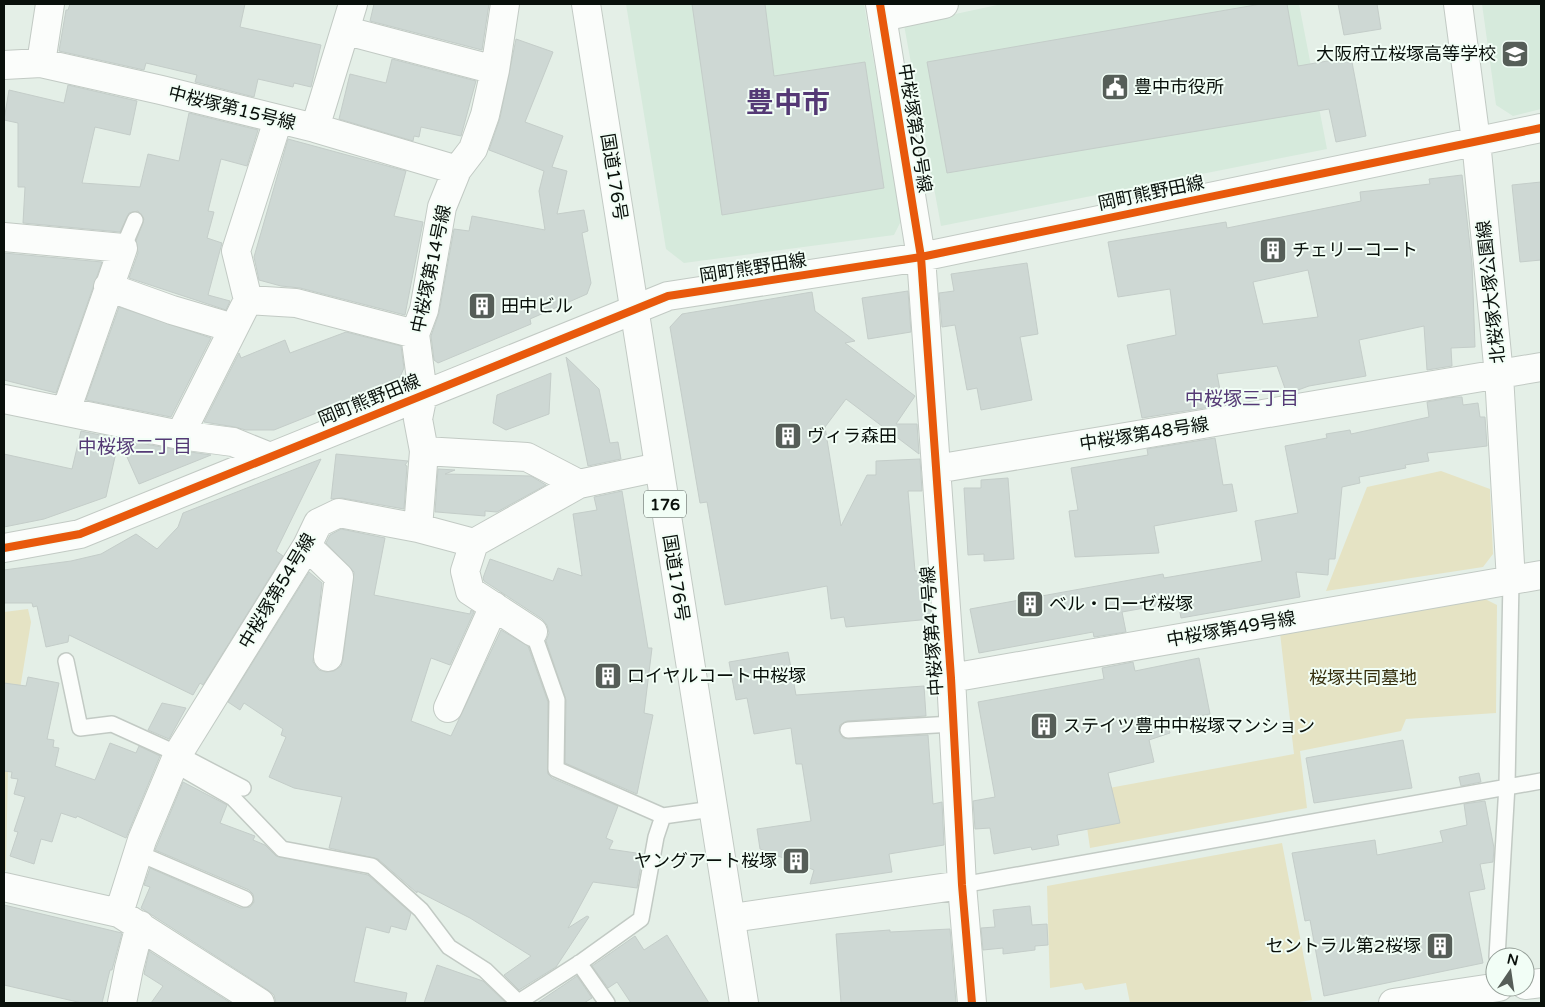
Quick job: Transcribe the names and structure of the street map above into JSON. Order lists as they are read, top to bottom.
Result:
{
  "streets": {
    "main road": [
      "中桜塚第15号線",
      "中桜塚第20号線",
      "国道176号",
      "岡町熊野田線",
      "中桜塚第14号線",
      "北桜塚大塚公園線",
      "中桜塚第48号線",
      "176",
      "中桜塚第54号線",
      "中桜塚第49号線",
      "中桜塚第47号線"
    ]
  },
  "crossings": [
    ["中桜塚第15号線", "中桜塚第14号線"],
    ["中桜塚第20号線", "岡町熊野田線"],
    ["中桜塚第20号線", "中桜塚第47号線"],
    ["国道176号", "岡町熊野田線"],
    ["岡町熊野田線", "中桜塚第14号線"],
    ["岡町熊野田線", "北桜塚大塚公園線"],
    ["岡町熊野田線", "中桜塚第47号線"],
    ["中桜塚第14号線", "中桜塚第54号線"],
    ["北桜塚大塚公園線", "中桜塚第48号線"],
    ["北桜塚大塚公園線", "中桜塚第49号線"],
    ["中桜塚第48号線", "中桜塚第47号線"],
    ["中桜塚第49号線", "中桜塚第47号線"]
  ],
  "districts": ["豊中市", "中桜塚三丁目", "中桜塚二丁目"],
  "parks": ["桜塚共同墓地"],
  "places": {
    "school or university": ["大阪府立桜塚高等学校"],
    "public building": ["豊中市役所"],
    "building": [
      "チェリーコート",
      "田中ビル",
      "ヴィラ森田",
      "ベル・ローゼ桜塚",
      "ロイヤルコート中桜塚",
      "ステイツ豊中中桜塚マンション",
      "ヤングアート桜塚",
      "セントラル第2桜塚"
    ]
  },
  "north": "top"
}
